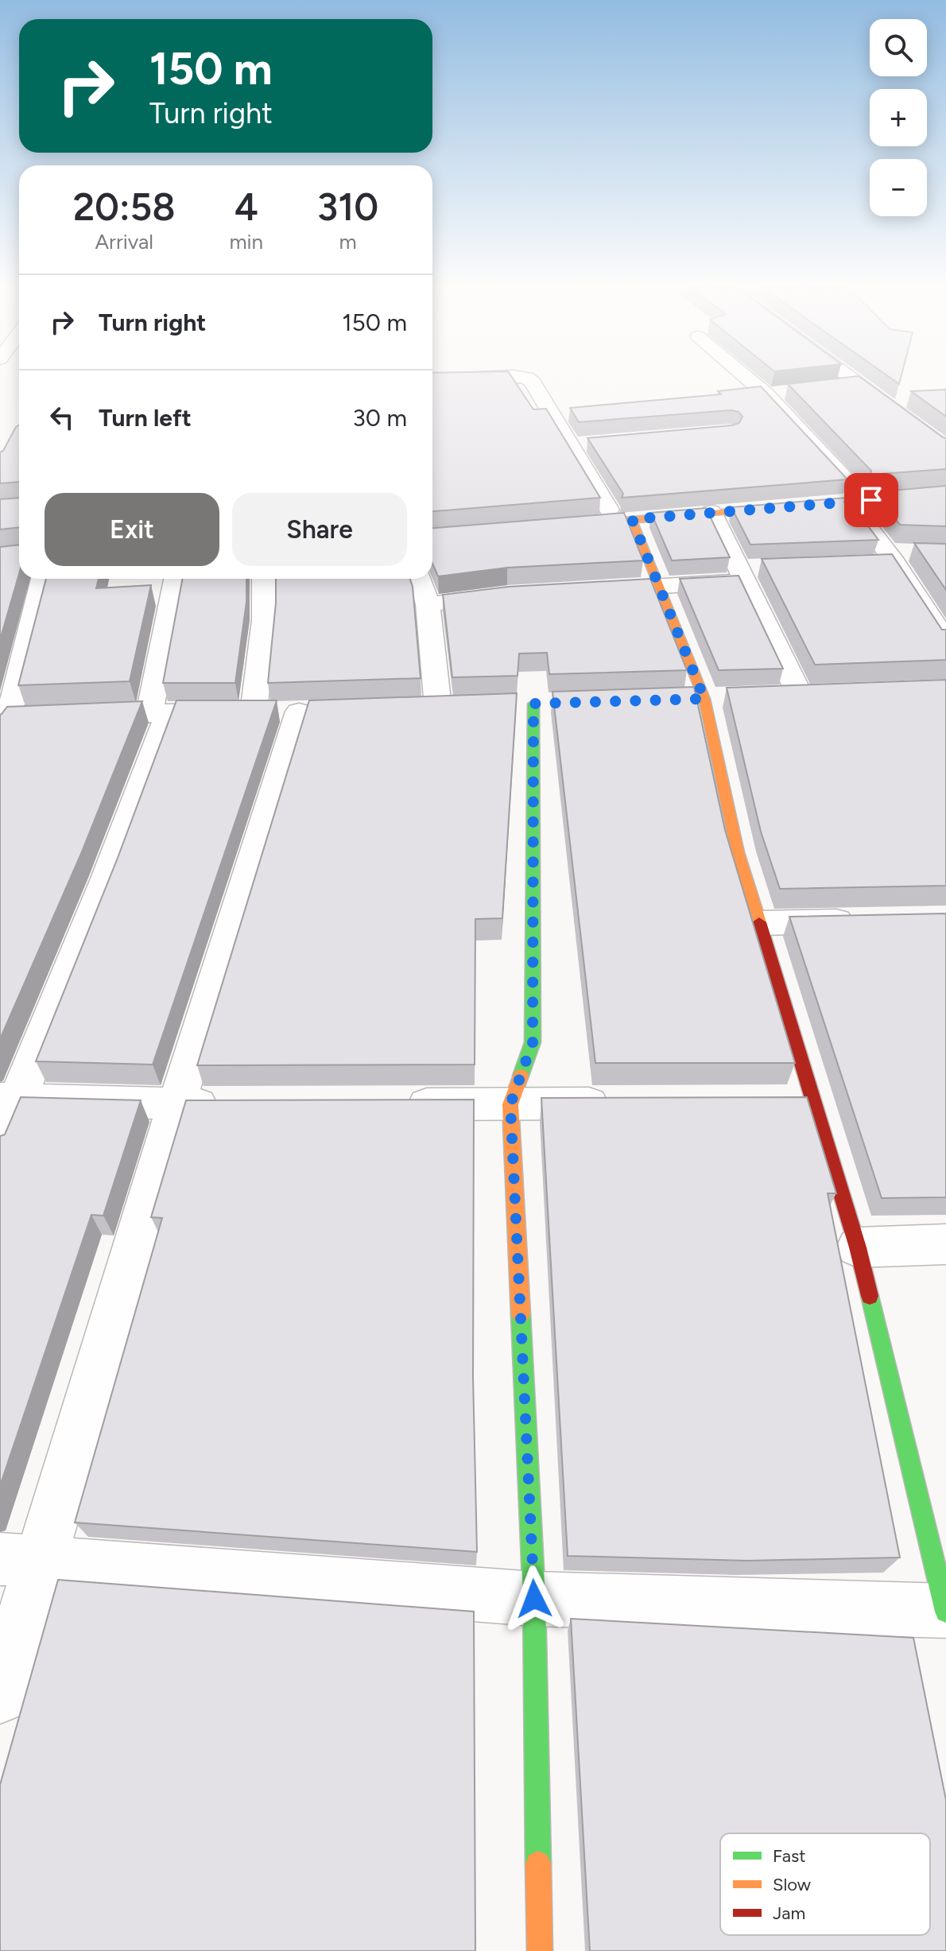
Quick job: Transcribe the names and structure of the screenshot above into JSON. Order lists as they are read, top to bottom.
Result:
{
  "legend": ["Fast", "Slow", "Jam"],
  "page": {
    "map_buttons": ["+", "−"],
    "turn": ["150 m", "Turn right"],
    "eta": [
      "20:58",
      "Arrival",
      "4",
      "min",
      "310",
      "m"
    ],
    "list": [
      {
        "name": "Turn right",
        "value": "150 m"
      },
      {
        "name": "Turn left",
        "value": "30 m"
      }
    ],
    "buttons": ["Exit", "Share"]
  }
}
